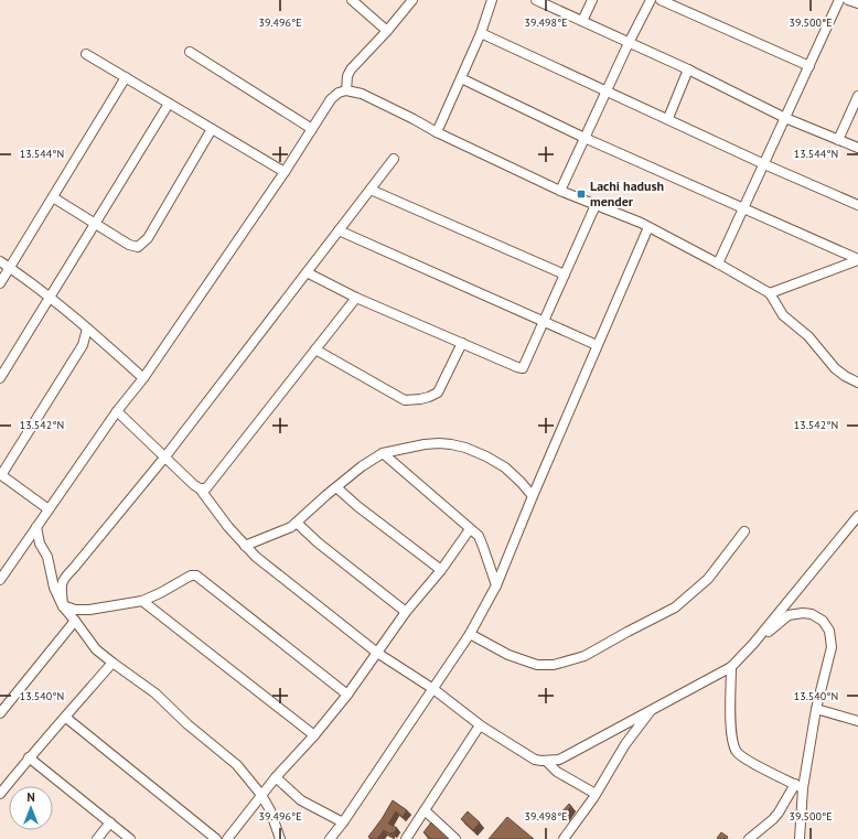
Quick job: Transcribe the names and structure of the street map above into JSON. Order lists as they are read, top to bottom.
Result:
{
  "places": {
    "transit": ["Lachi hadush mender"]
  },
  "north": "top",
  "coordinates": [
    "39.496°E",
    "39.498°E",
    "39.500°E",
    "13.544°N",
    "13.542°N",
    "13.540°N"
  ]
}
